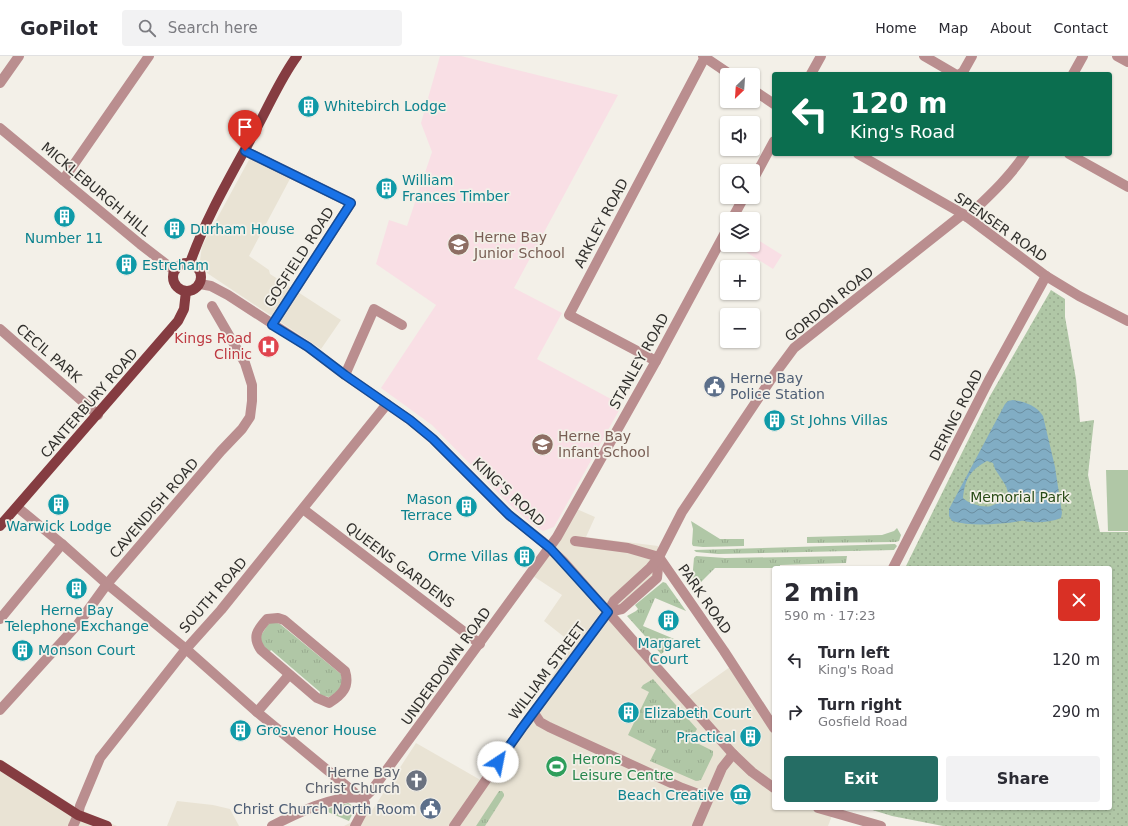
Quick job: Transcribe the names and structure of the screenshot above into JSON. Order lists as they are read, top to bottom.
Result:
{
  "streets": {
    "main road": ["CANTERBURY ROAD"],
    "street": [
      "MICKLEBURGH HILL",
      "ARKLEY ROAD",
      "SPENSER ROAD",
      "GOSFIELD ROAD",
      "GORDON ROAD",
      "CECIL PARK",
      "STANLEY ROAD",
      "DERING ROAD",
      "KING'S ROAD",
      "CAVENDISH ROAD",
      "QUEENS GARDENS",
      "SOUTH ROAD",
      "PARK ROAD",
      "UNDERDOWN ROAD",
      "WILLIAM STREET"
    ]
  },
  "crossings": [
    ["MICKLEBURGH HILL", "CANTERBURY ROAD"],
    ["MICKLEBURGH HILL", "KING'S ROAD"],
    ["ARKLEY ROAD", "STANLEY ROAD"],
    ["SPENSER ROAD", "GORDON ROAD"],
    ["SPENSER ROAD", "DERING ROAD"],
    ["GOSFIELD ROAD", "KING'S ROAD"],
    ["GORDON ROAD", "KING'S ROAD"],
    ["GORDON ROAD", "PARK ROAD"],
    ["GORDON ROAD", "WILLIAM STREET"],
    ["CECIL PARK", "CANTERBURY ROAD"],
    ["STANLEY ROAD", "KING'S ROAD"],
    ["STANLEY ROAD", "UNDERDOWN ROAD"],
    ["CANTERBURY ROAD", "KING'S ROAD"],
    ["KING'S ROAD", "SOUTH ROAD"],
    ["KING'S ROAD", "UNDERDOWN ROAD"],
    ["KING'S ROAD", "WILLIAM STREET"],
    ["QUEENS GARDENS", "SOUTH ROAD"],
    ["QUEENS GARDENS", "UNDERDOWN ROAD"]
  ],
  "parks": ["Memorial Park"],
  "places": {
    "building": [
      "Whitebirch Lodge",
      "William Frances Timber",
      "Number 11",
      "Durham House",
      "Estreham",
      "St Johns Villas",
      "Warwick Lodge",
      "Mason Terrace",
      "Orme Villas",
      "Herne Bay Telephone Exchange",
      "Margaret Court",
      "Monson Court",
      "Elizabeth Court",
      "Grosvenor House",
      "Practical"
    ],
    "school or university": ["Herne Bay Junior School", "Herne Bay Infant School"],
    "hospital": ["Kings Road Clinic"],
    "public building": ["Herne Bay Police Station", "Christ Church North Room"],
    "sports": ["Herons Leisure Centre"],
    "church": ["Herne Bay Christ Church"],
    "museum": ["Beach Creative"]
  },
  "north": "bottom left",
  "page": {
    "header": "GoPilot",
    "search": "Search here",
    "nav": [
      "Home",
      "Map",
      "About",
      "Contact"
    ],
    "map_buttons": ["+", "−"],
    "turn": ["120 m", "King's Road"],
    "heading": ["2 min", "590 m · 17:23"],
    "list": [
      {
        "name": "Turn left",
        "note": "King's Road",
        "value": "120 m"
      },
      {
        "name": "Turn right",
        "note": "Gosfield Road",
        "value": "290 m"
      }
    ],
    "buttons": ["Exit", "Share"]
  }
}
